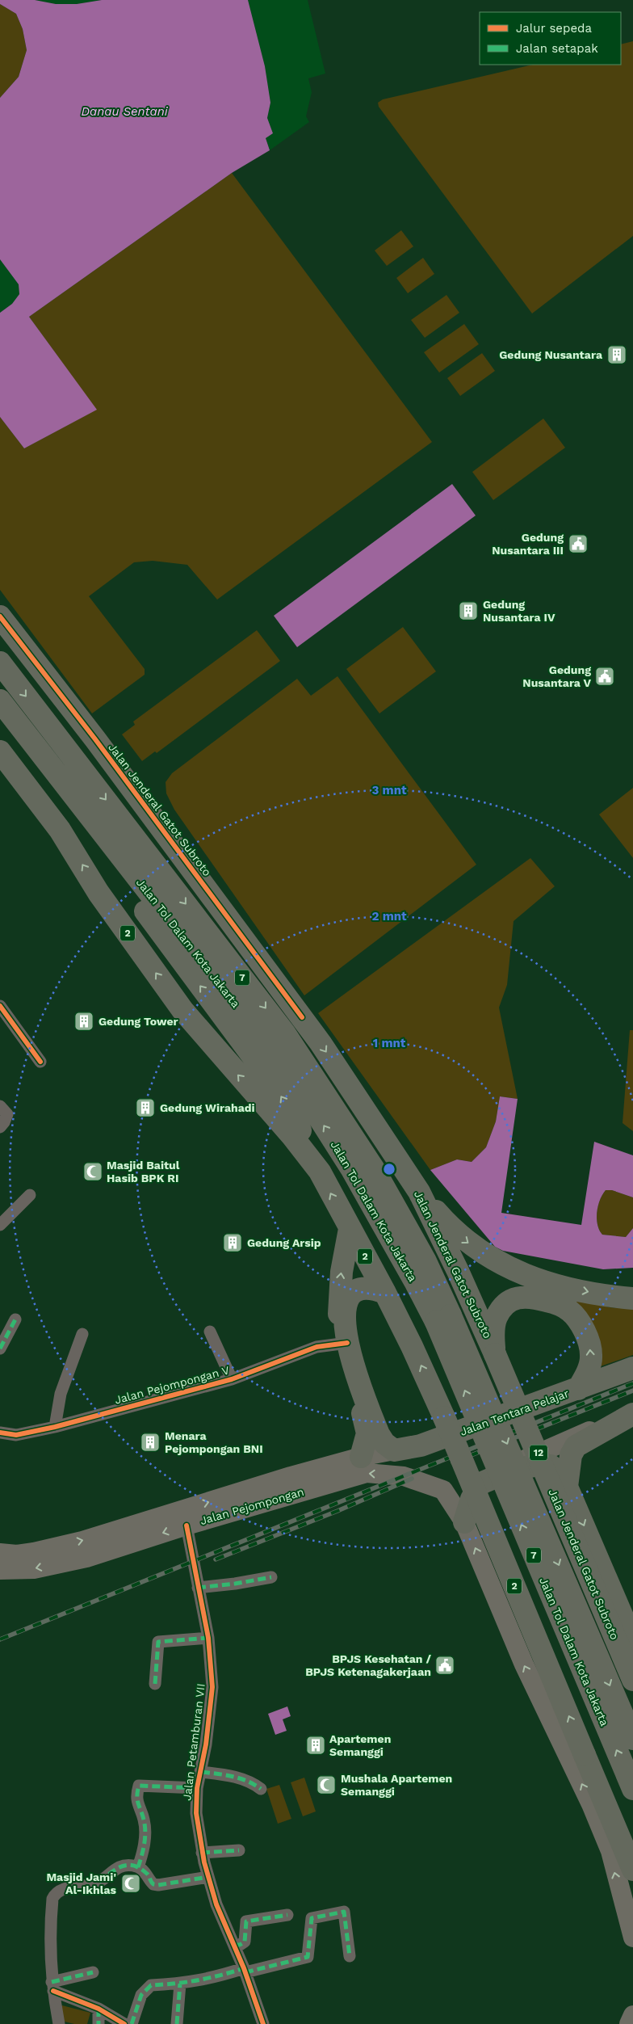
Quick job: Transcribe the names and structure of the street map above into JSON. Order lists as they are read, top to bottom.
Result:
{
  "streets": {
    "highway": [
      "Jalan Jenderal Gatot Subroto",
      "2",
      "Jalan Tol Dalam Kota Jakarta",
      "7",
      "Jalan Tentara Pelajar"
    ],
    "main road": ["12", "Jalan Pejompongan"],
    "street": ["Jalan Pejompongan V", "Jalan Petamburan VII"]
  },
  "crossings": [
    ["Jalan Jenderal Gatot Subroto", "12"],
    ["Jalan Tentara Pelajar", "Jalan Pejompongan"],
    ["12", "Jalan Pejompongan"],
    ["Jalan Pejompongan", "Jalan Petamburan VII"]
  ],
  "water": ["Danau Sentani"],
  "places": {
    "building": [
      "Gedung Nusantara",
      "Gedung Nusantara IV",
      "Gedung Tower",
      "Gedung Wirahadi",
      "Gedung Arsip",
      "Menara Pejompongan BNI",
      "Apartemen Semanggi"
    ],
    "public building": ["Gedung Nusantara III", "Gedung Nusantara V", "BPJS Kesehatan / BPJS Ketenagakerjaan"],
    "mosque": ["Masjid Baitul Hasib BPK RI", "Mushala Apartemen Semanggi", "Masjid Jami' Al-Ikhlas"]
  },
  "legend": ["Jalur sepeda", "Jalan setapak"],
  "rings": ["3 mnt", "2 mnt", "1 mnt"]
}
